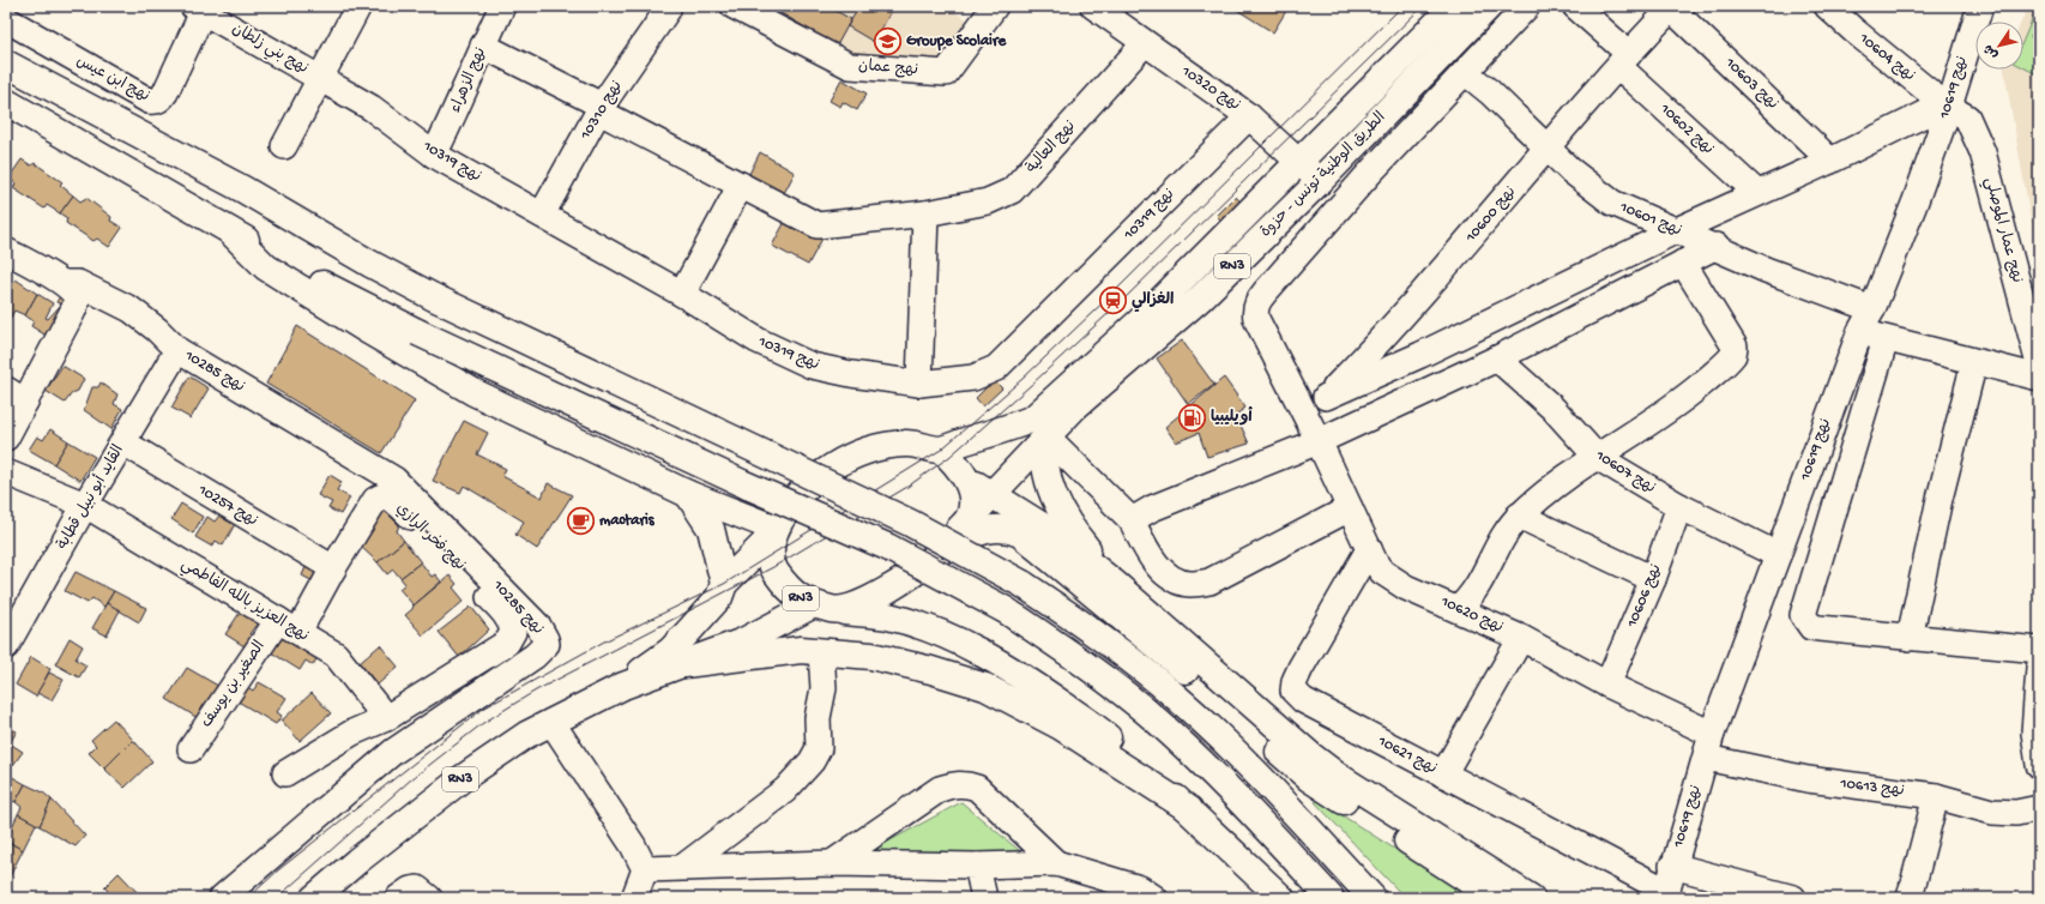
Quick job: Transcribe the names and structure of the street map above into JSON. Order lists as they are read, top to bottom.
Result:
{
  "streets": {
    "main road": ["الطريق الوطنية تونس - حزوة", "RN3"],
    "street": [
      "نهج بني زلطان",
      "نهج 10604",
      "نهج عمان",
      "نهج ابن عيس",
      "نهج الزهراء",
      "نهج 10603",
      "نهج 10619",
      "نهج 10320",
      "نهج 10310",
      "نهج 10602",
      "نهج العالية",
      "نهج 10319",
      "نهج 10600",
      "نهج 10601",
      "نهج عمار الموصلي",
      "نهج 10285",
      "نهج 10607",
      "القايد أبو نبيل قطابة",
      "نهج 10257",
      "نهج فخر الرازي",
      "نهج 10606",
      "نهج العزيز بالله الفاطمي",
      "نهج 10620",
      "الصغير بن يوسف",
      "نهج 10621",
      "نهج 10613"
    ]
  },
  "crossings": [
    ["نهج بني زلطان", "نهج ابن عيس"],
    ["نهج بني زلطان", "نهج 10319"],
    ["نهج 10604", "نهج 10619"],
    ["نهج 10604", "نهج عمار الموصلي"],
    ["نهج الزهراء", "نهج العالية"],
    ["نهج الزهراء", "نهج 10319"],
    ["نهج 10603", "نهج 10600"],
    ["نهج 10619", "نهج 10601"],
    ["نهج 10619", "نهج عمار الموصلي"],
    ["نهج 10619", "نهج 10607"],
    ["نهج 10619", "نهج 10620"],
    ["نهج 10619", "نهج 10621"],
    ["نهج 10619", "نهج 10613"],
    ["نهج 10320", "نهج العالية"],
    ["نهج 10320", "نهج 10319"],
    ["نهج 10320", "الطريق الوطنية تونس - حزوة"],
    ["نهج 10310", "نهج العالية"],
    ["نهج 10310", "نهج 10319"],
    ["نهج 10602", "نهج 10600"],
    ["الطريق الوطنية تونس - حزوة", "RN3"],
    ["نهج 10600", "نهج 10601"],
    ["نهج 10600", "نهج 10620"],
    ["نهج 10285", "القايد أبو نبيل قطابة"],
    ["نهج 10607", "نهج 10606"],
    ["القايد أبو نبيل قطابة", "نهج 10257"],
    ["القايد أبو نبيل قطابة", "نهج العزيز بالله الفاطمي"],
    ["نهج 10257", "نهج فخر الرازي"],
    ["نهج فخر الرازي", "نهج العزيز بالله الفاطمي"],
    ["نهج فخر الرازي", "الصغير بن يوسف"],
    ["نهج 10606", "نهج 10620"],
    ["نهج العزيز بالله الفاطمي", "الصغير بن يوسف"],
    ["نهج 10620", "نهج 10621"]
  ],
  "places": {
    "school or university": ["Groupe Scolaire"],
    "station": ["الغزالي"],
    "fuel station": ["أويليبيا"],
    "cafe": ["mactaris"]
  },
  "north": "bottom left"
}
